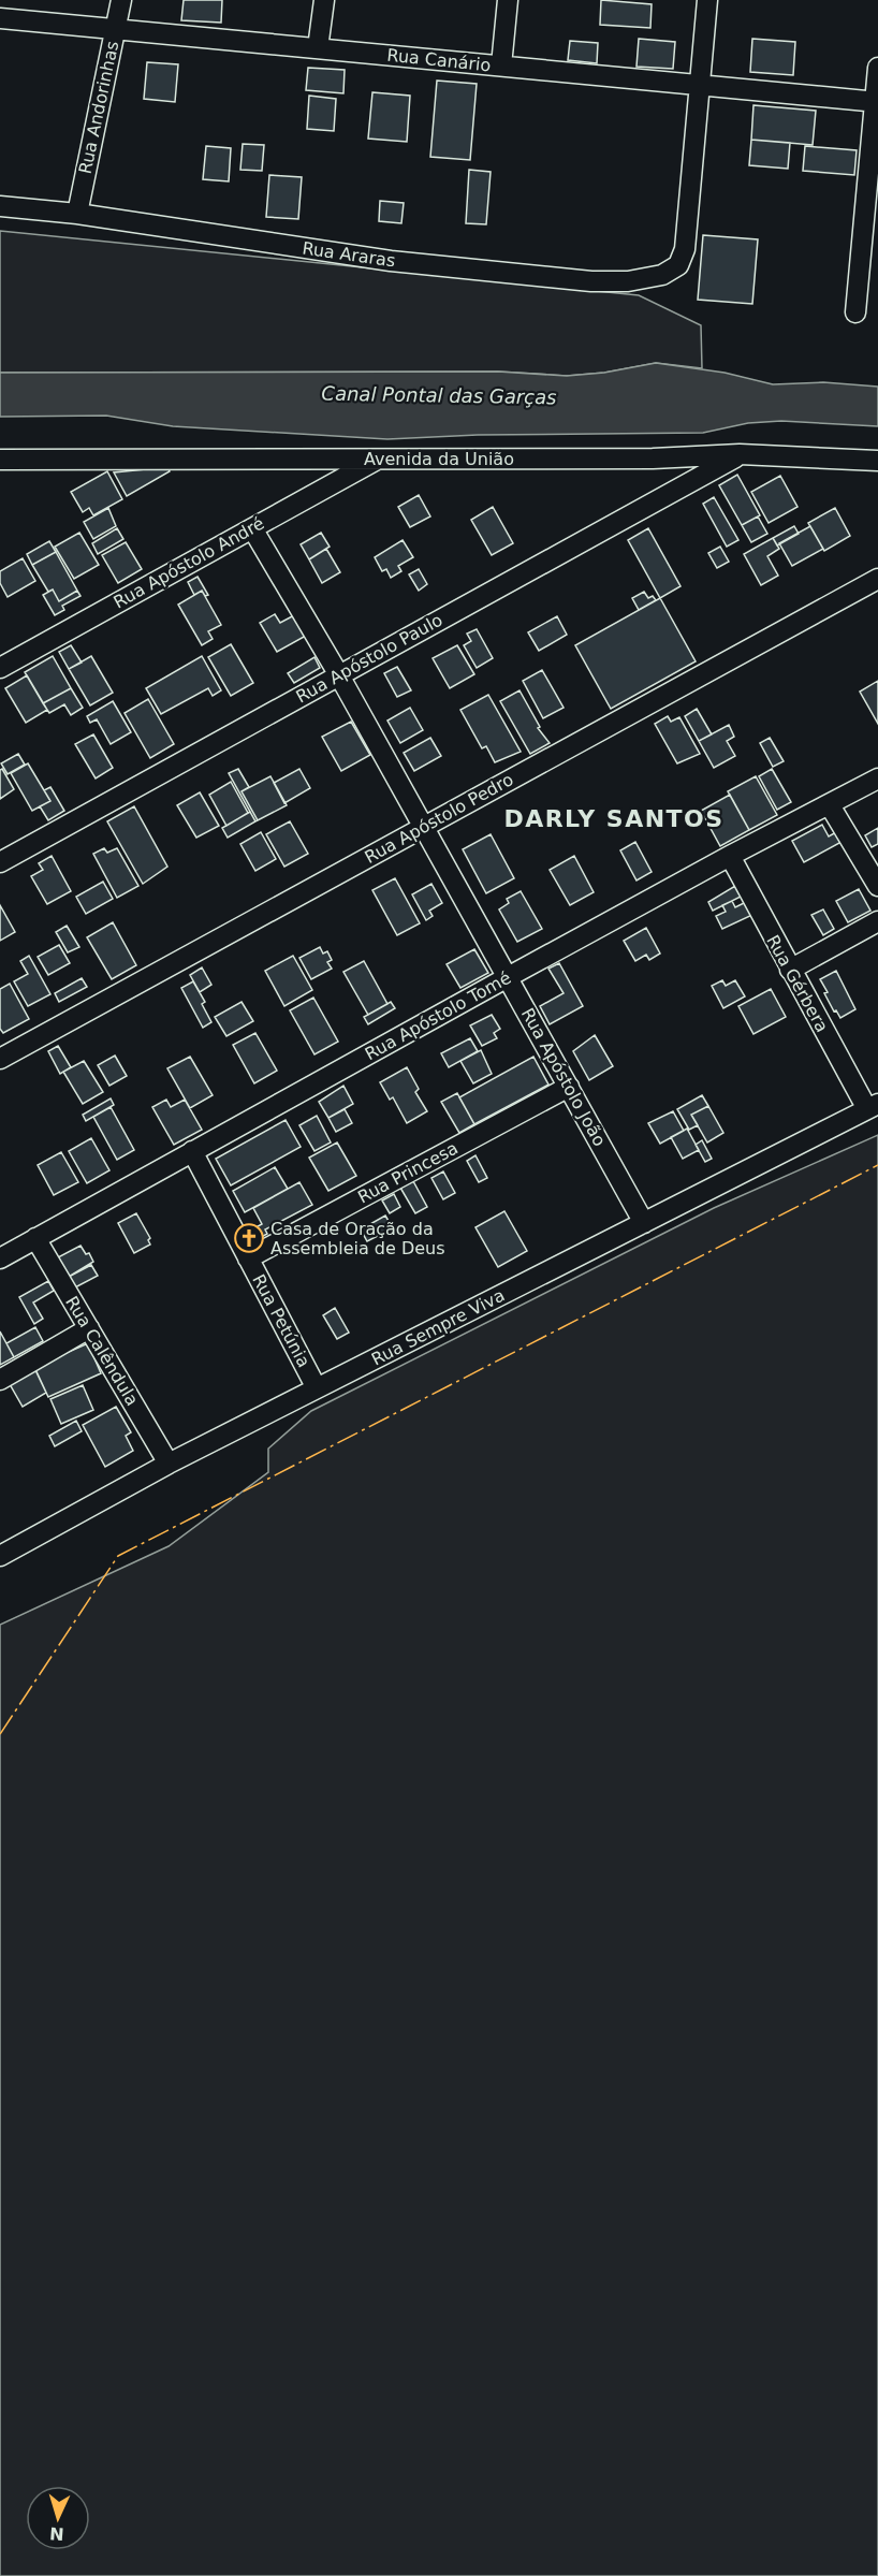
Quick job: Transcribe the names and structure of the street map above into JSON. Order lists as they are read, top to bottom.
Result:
{
  "streets": {
    "street": [
      "Rua Canário",
      "Rua Andorinhas",
      "Rua Araras",
      "Avenida da União",
      "Rua Apóstolo André",
      "Rua Apóstolo Paulo",
      "Rua Apóstolo Pedro",
      "Rua Gérbera",
      "Rua Apóstolo Tomé",
      "Rua Apóstolo João",
      "Rua Princesa",
      "Rua Petúnia",
      "Rua Sempre Viva",
      "Rua Calêndula"
    ]
  },
  "crossings": [
    ["Rua Canário", "Rua Andorinhas"],
    ["Rua Canário", "Rua Araras"],
    ["Rua Andorinhas", "Rua Araras"],
    ["Avenida da União", "Rua Apóstolo André"],
    ["Avenida da União", "Rua Apóstolo Paulo"],
    ["Rua Apóstolo André", "Rua Apóstolo João"],
    ["Rua Apóstolo Paulo", "Rua Apóstolo João"],
    ["Rua Apóstolo Pedro", "Rua Apóstolo João"],
    ["Rua Gérbera", "Rua Apóstolo Tomé"],
    ["Rua Gérbera", "Rua Sempre Viva"],
    ["Rua Apóstolo Tomé", "Rua Apóstolo João"],
    ["Rua Apóstolo Tomé", "Rua Petúnia"],
    ["Rua Apóstolo Tomé", "Rua Calêndula"],
    ["Rua Apóstolo João", "Rua Princesa"],
    ["Rua Apóstolo João", "Rua Sempre Viva"],
    ["Rua Princesa", "Rua Petúnia"],
    ["Rua Petúnia", "Rua Sempre Viva"],
    ["Rua Sempre Viva", "Rua Calêndula"]
  ],
  "districts": ["DARLY SANTOS"],
  "water": ["Canal Pontal das Garças"],
  "places": {
    "church": ["Casa de Oração da Assembleia de Deus"]
  },
  "north": "bottom"
}
